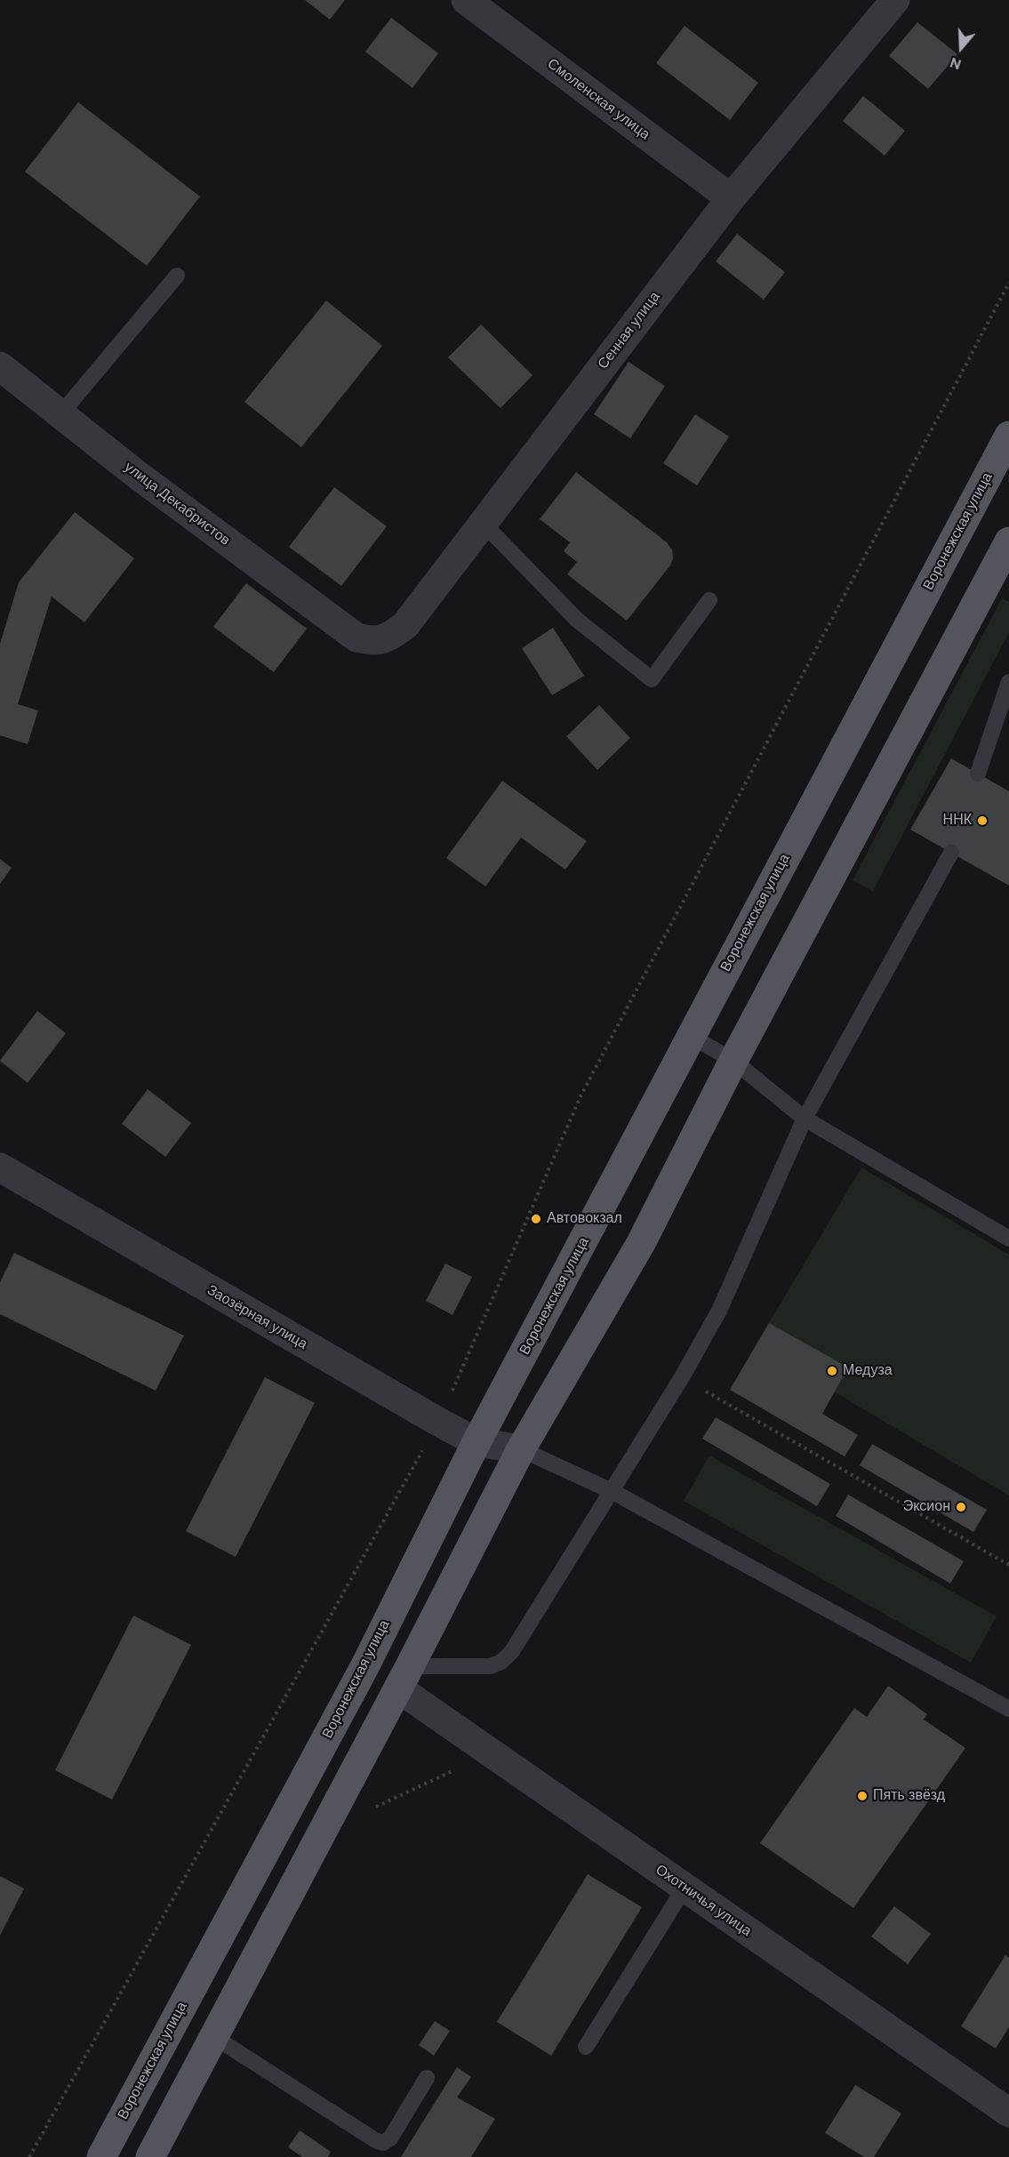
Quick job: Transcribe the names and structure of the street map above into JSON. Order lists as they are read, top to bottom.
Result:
{
  "streets": {
    "main road": ["Воронежская улица"],
    "street": [
      "Смоленская улица",
      "Сенная улица",
      "улица Декабристов",
      "Заозёрная улица",
      "Охотничья улица"
    ]
  },
  "crossings": [
    ["Смоленская улица", "Сенная улица"],
    ["Сенная улица", "улица Декабристов"],
    ["Воронежская улица", "Заозёрная улица"]
  ],
  "places": [
    "ННК",
    "Автовокзал",
    "Медуза",
    "Эксион",
    "Пять звёзд"
  ],
  "north": "bottom"
}
